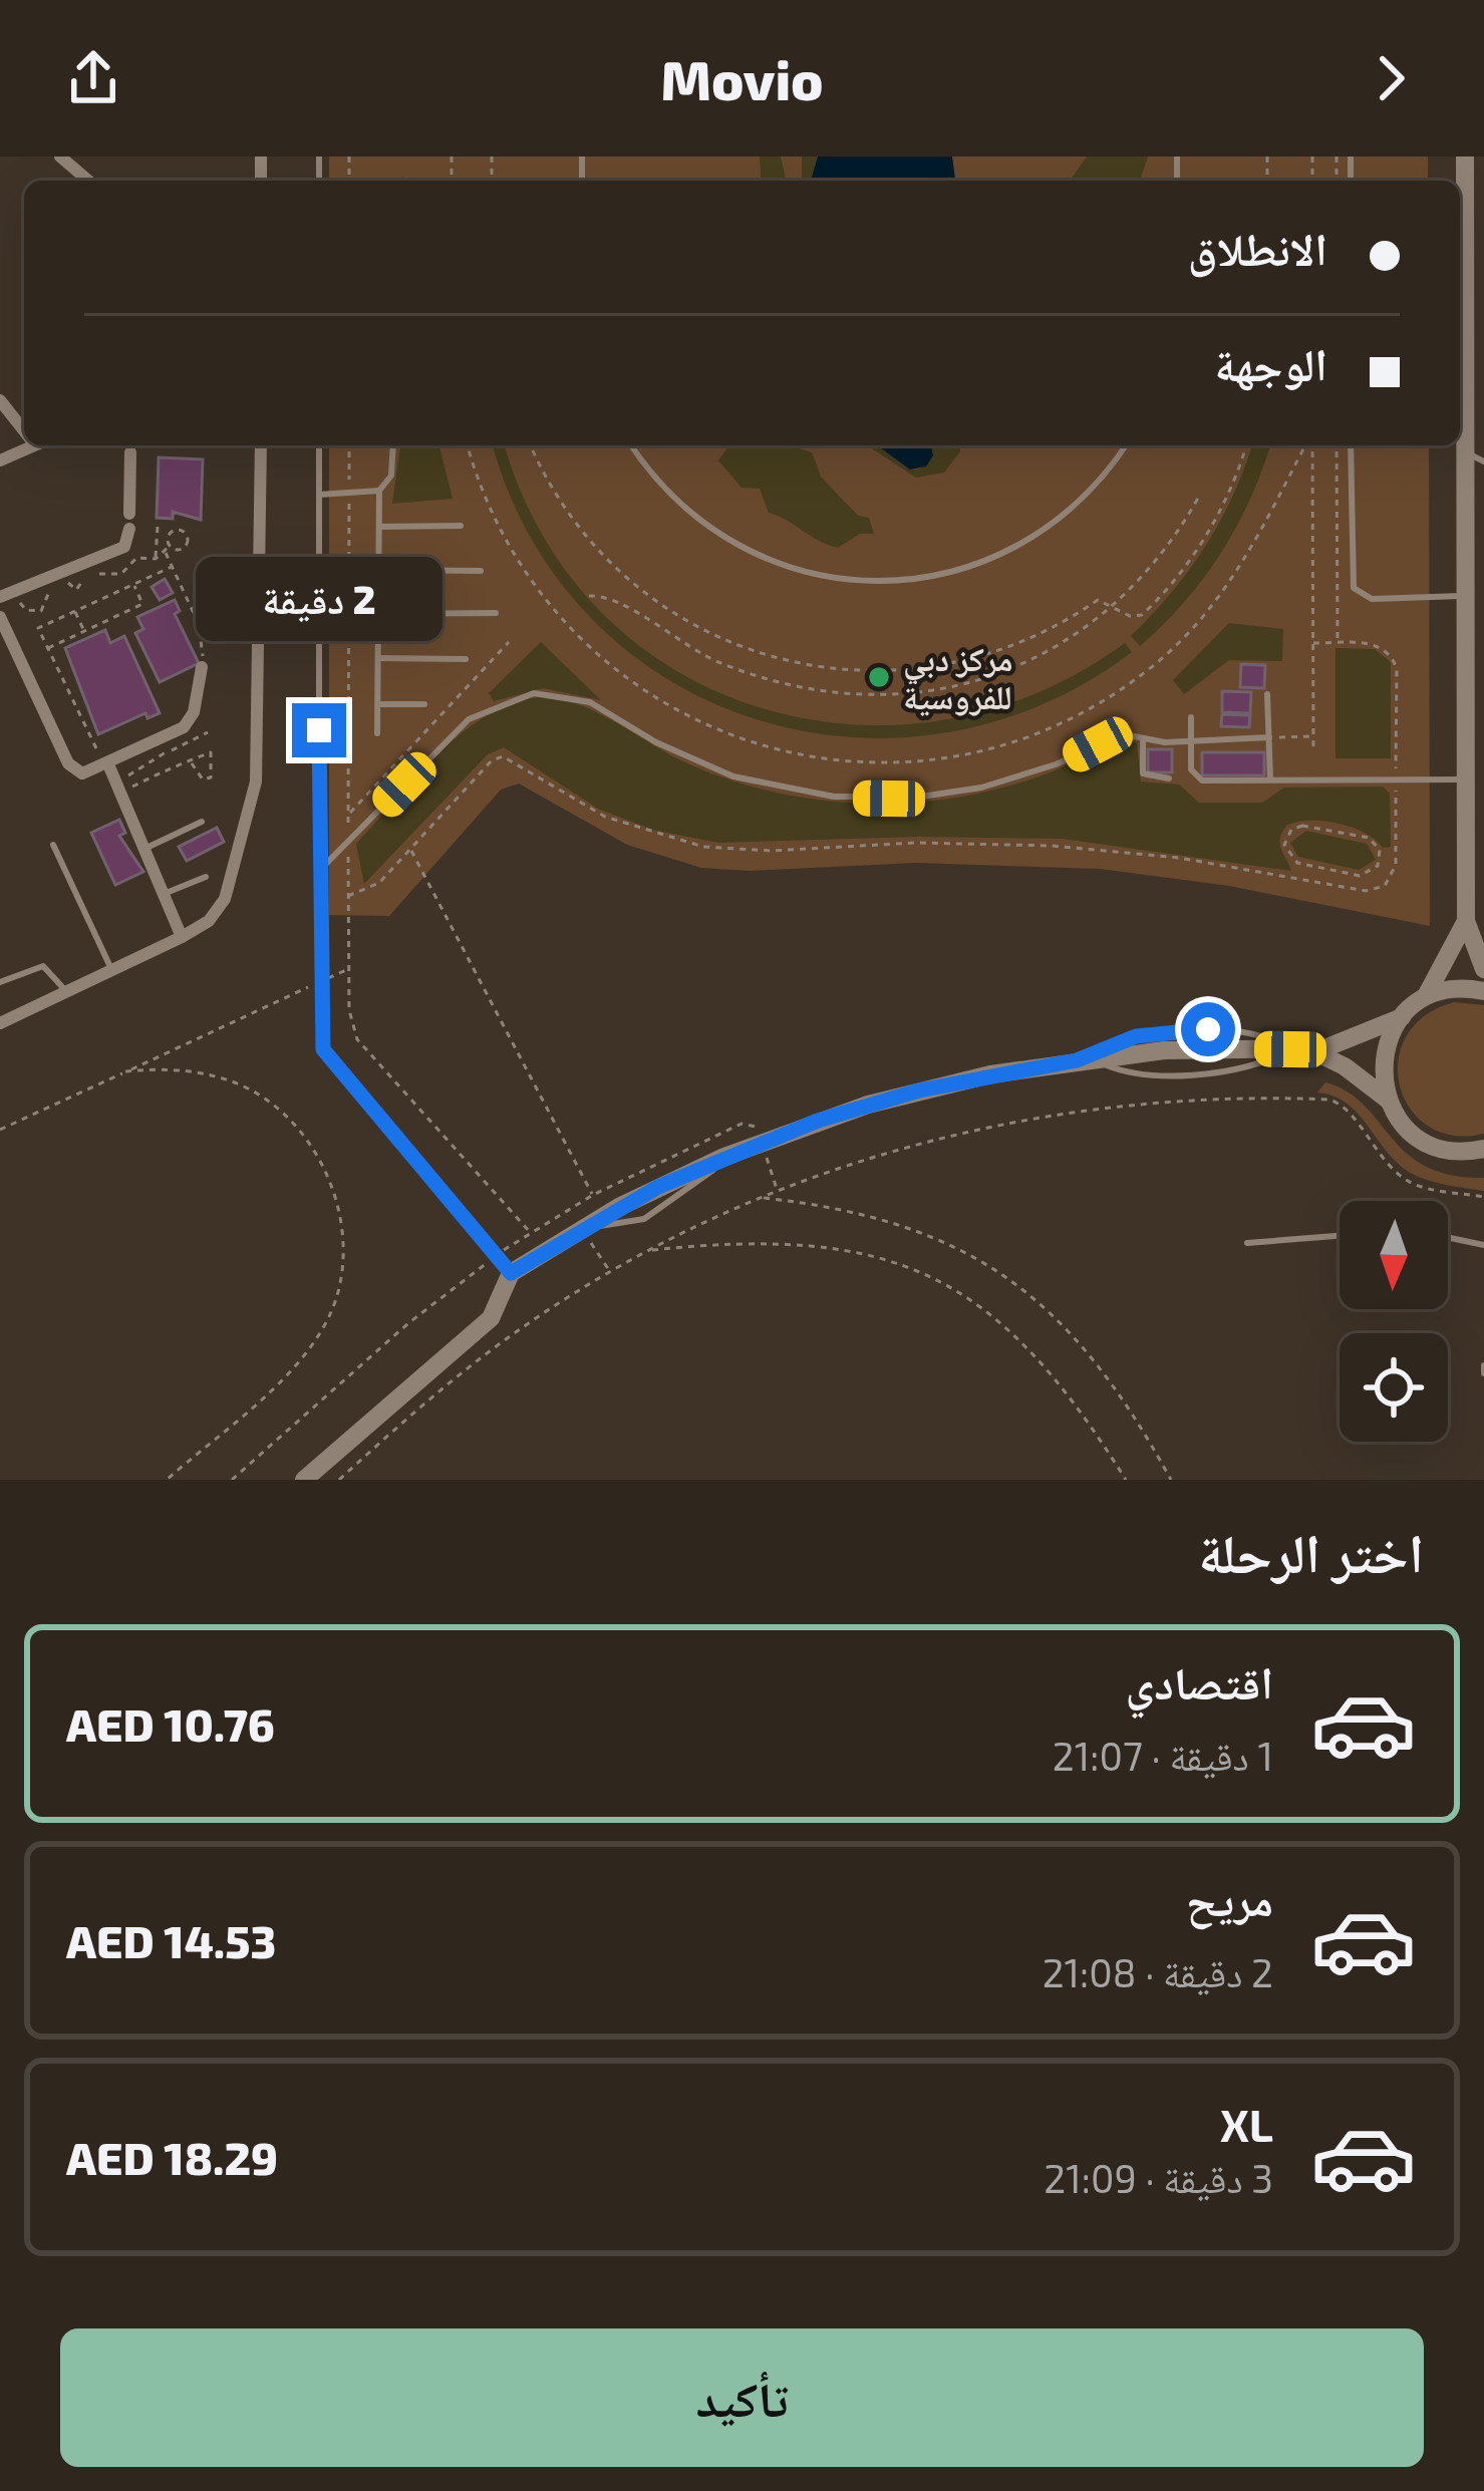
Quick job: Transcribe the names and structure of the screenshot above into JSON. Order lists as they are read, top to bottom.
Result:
{
  "places": ["مركز دبي للفروسية"],
  "north": "bottom",
  "page": {
    "header": "Movio",
    "banner": ["الانطلاق", "الوجهة"],
    "bubble": "2 دقيقة",
    "heading": "اختر الرحلة",
    "list": [
      {
        "name": "اقتصادي",
        "note": "1 دقيقة · 21:07",
        "value": "AED 10.76"
      },
      {
        "name": "مريح",
        "note": "2 دقيقة · 21:08",
        "value": "AED 14.53"
      },
      {
        "name": "XL",
        "note": "3 دقيقة · 21:09",
        "value": "AED 18.29"
      }
    ],
    "buttons": "تأكيد"
  }
}
